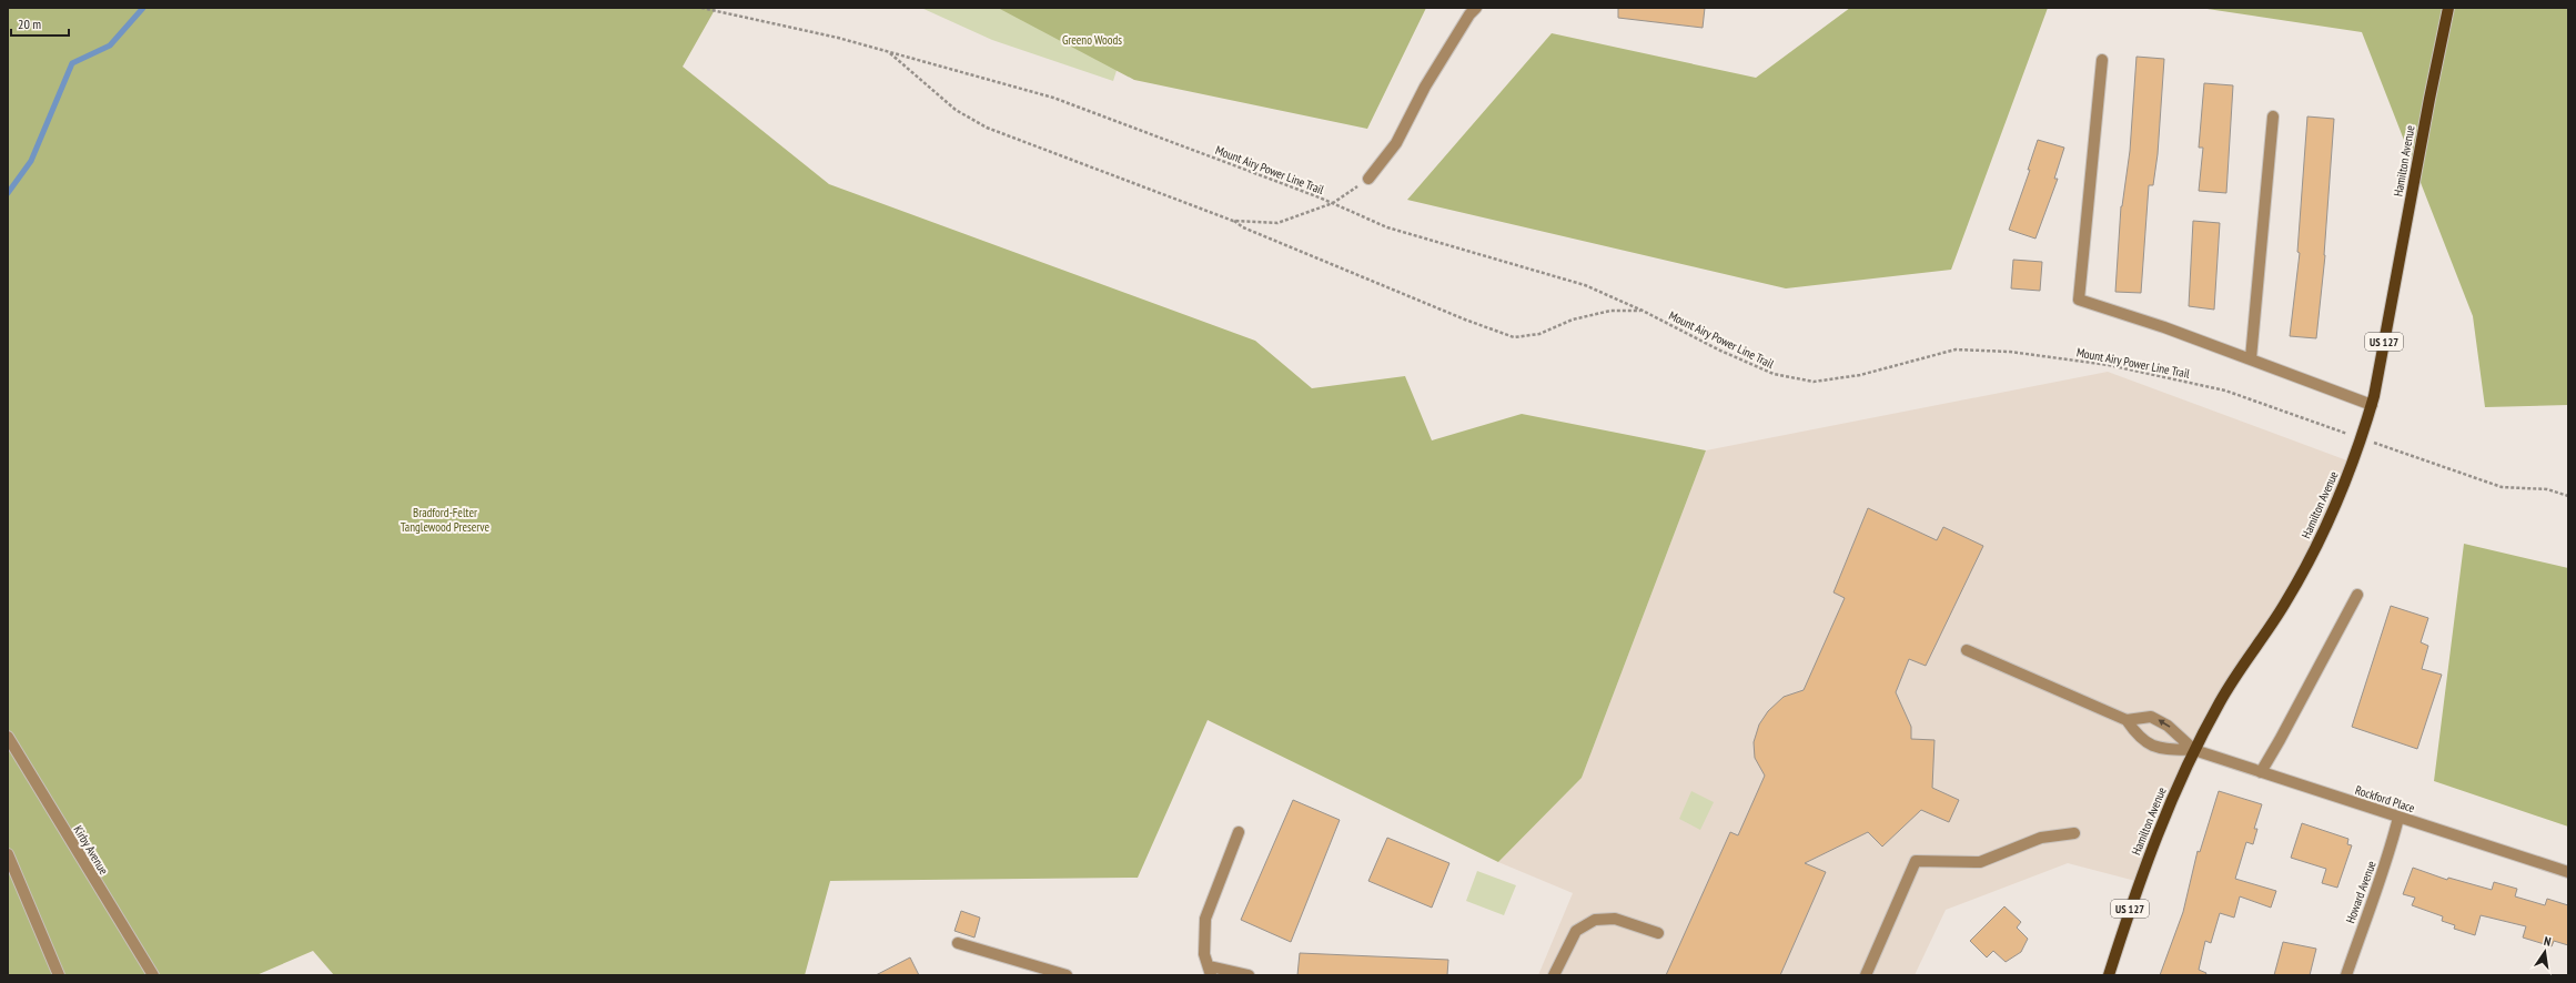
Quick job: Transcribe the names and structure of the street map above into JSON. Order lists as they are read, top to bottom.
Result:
{
  "streets": {
    "main road": ["Hamilton Avenue", "US 127"],
    "street": ["Rockford Place", "Kirby Avenue", "Howard Avenue"],
    "path": ["Mount Airy Power Line Trail"]
  },
  "crossings": [
    ["Hamilton Avenue", "Mount Airy Power Line Trail"],
    ["Hamilton Avenue", "Rockford Place"],
    ["Rockford Place", "Howard Avenue"]
  ],
  "parks": ["Greeno Woods", "Bradford-Felter Tanglewood Preserve"],
  "scale_bar": "20 m",
  "north": "top"
}
